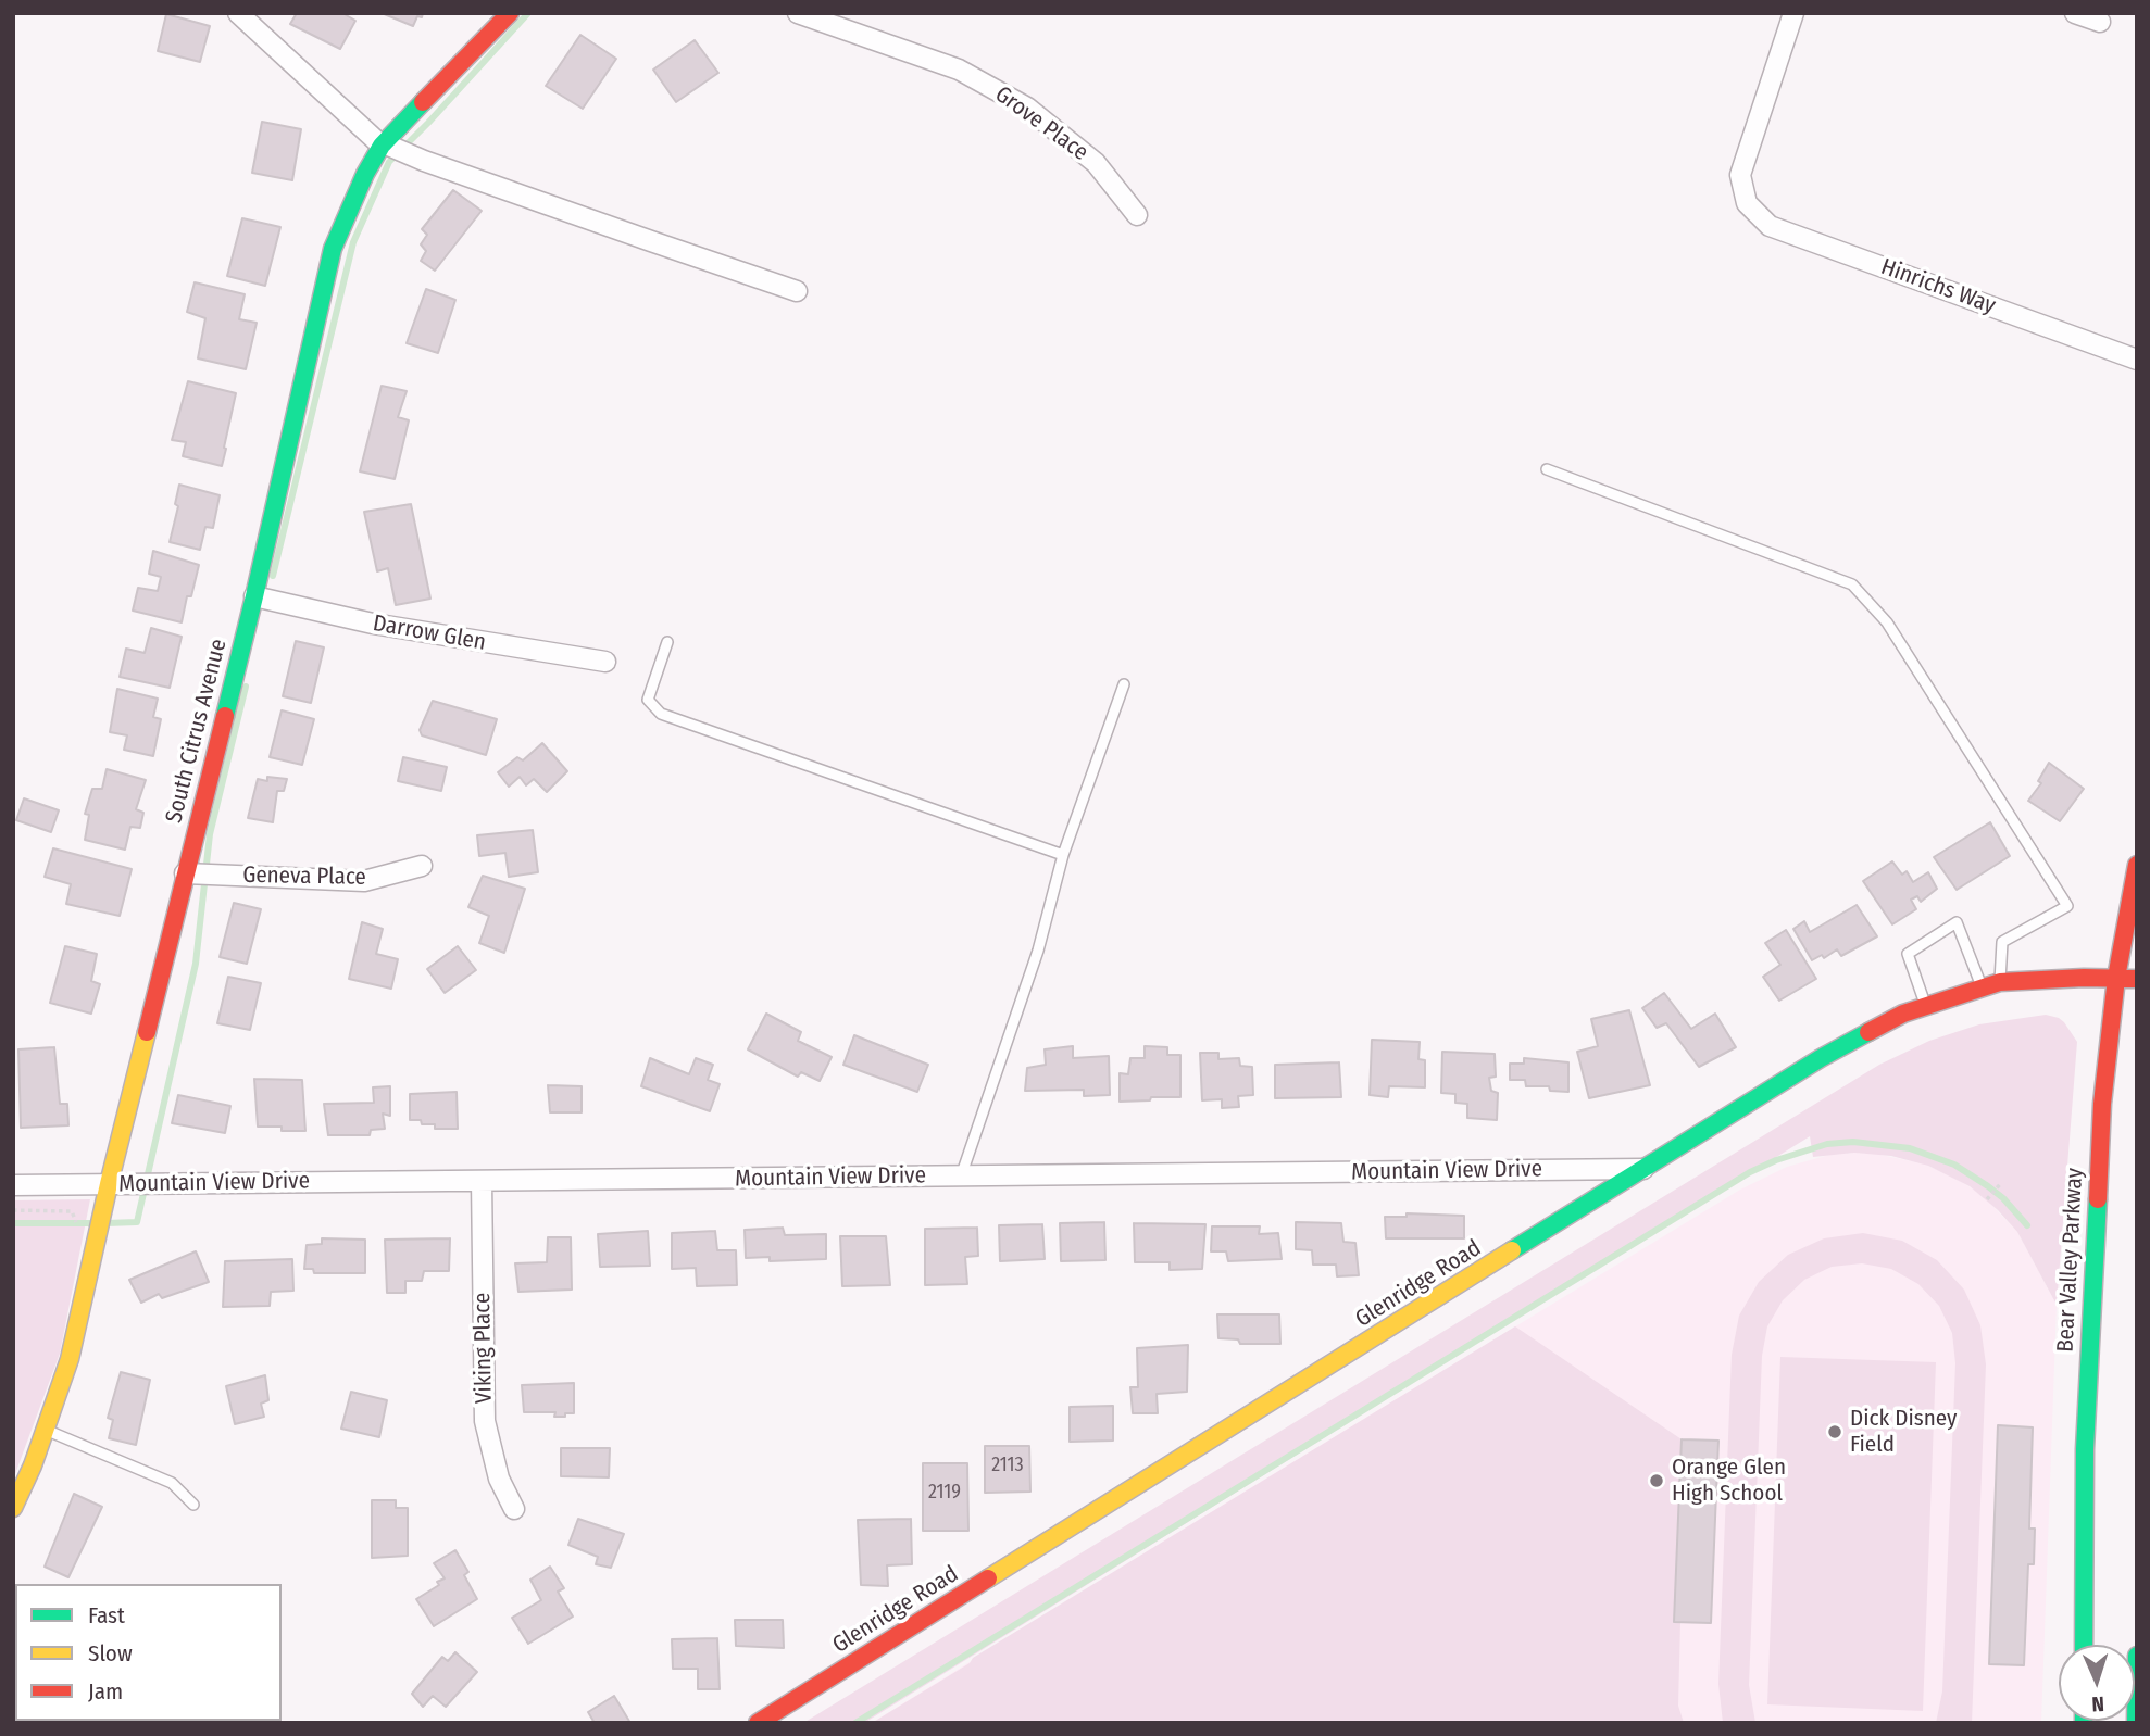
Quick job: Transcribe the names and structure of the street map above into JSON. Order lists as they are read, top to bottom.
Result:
{
  "streets": {
    "street": [
      "Grove Place",
      "Hinrichs Way",
      "Darrow Glen",
      "South Citrus Avenue",
      "Geneva Place",
      "Mountain View Drive",
      "Bear Valley Parkway",
      "Glenridge Road",
      "Viking Place"
    ]
  },
  "crossings": [
    ["Darrow Glen", "South Citrus Avenue"],
    ["South Citrus Avenue", "Geneva Place"],
    ["South Citrus Avenue", "Mountain View Drive"],
    ["Mountain View Drive", "Glenridge Road"],
    ["Mountain View Drive", "Viking Place"],
    ["Bear Valley Parkway", "Glenridge Road"]
  ],
  "places": ["Dick Disney Field", "Orange Glen High School"],
  "house_numbers": ["2113", "2119"],
  "legend": ["Fast", "Slow", "Jam"],
  "north": "bottom"
}
